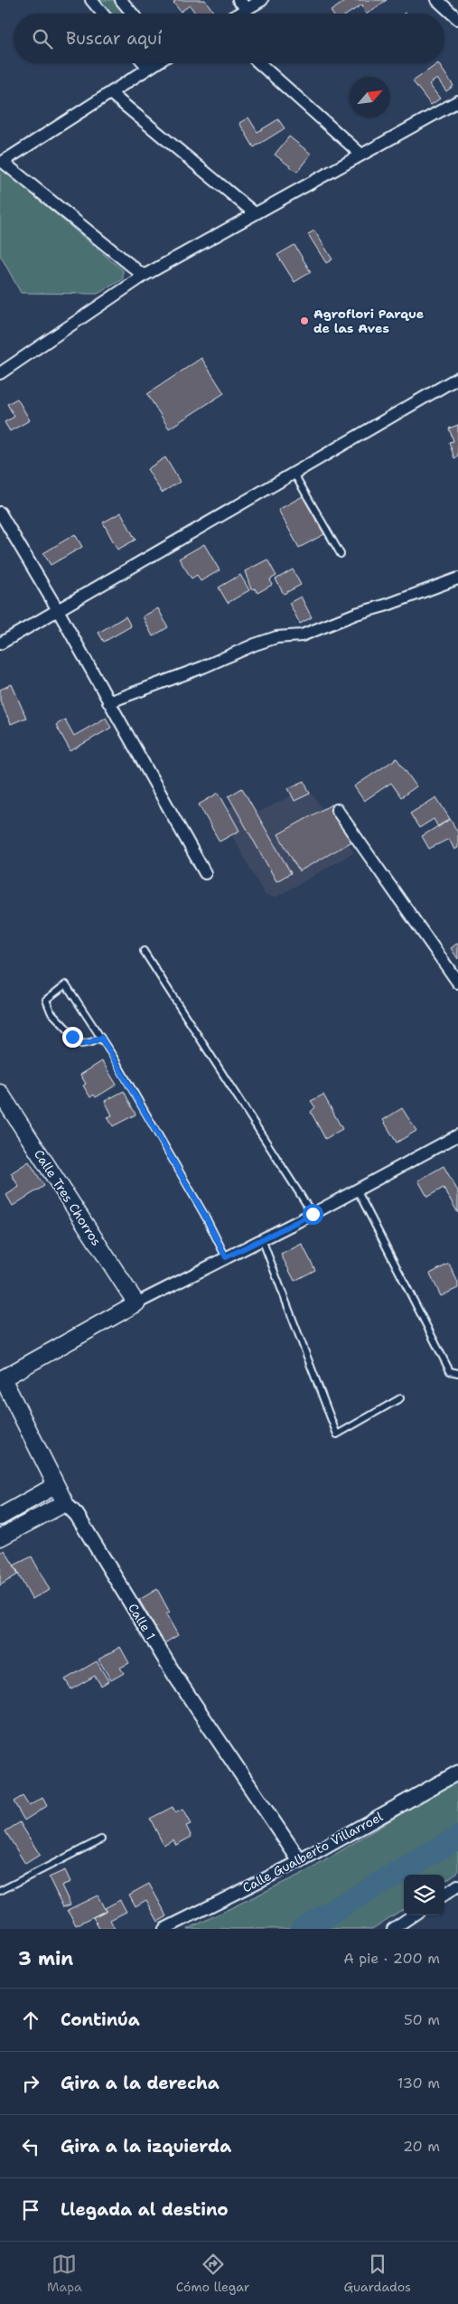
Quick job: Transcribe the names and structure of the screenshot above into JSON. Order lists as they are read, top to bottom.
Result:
{
  "streets": {
    "main road": ["Calle Tres Chorros", "Calle 1"],
    "street": ["Calle Gualberto Villarroel"]
  },
  "crossings": [
    ["Calle 1", "Calle Gualberto Villarroel"]
  ],
  "places": ["Agroflori Parque de las Aves"],
  "north": "top right",
  "page": {
    "search": "Buscar aquí",
    "heading": ["3 min", "A pie · 200 m"],
    "list": [
      ["Continúa", "50 m"],
      ["Gira a la derecha", "130 m"],
      ["Gira a la izquierda", "20 m"],
      "Llegada al destino"
    ],
    "nav": ["Mapa", "Cómo llegar", "Guardados"]
  }
}
